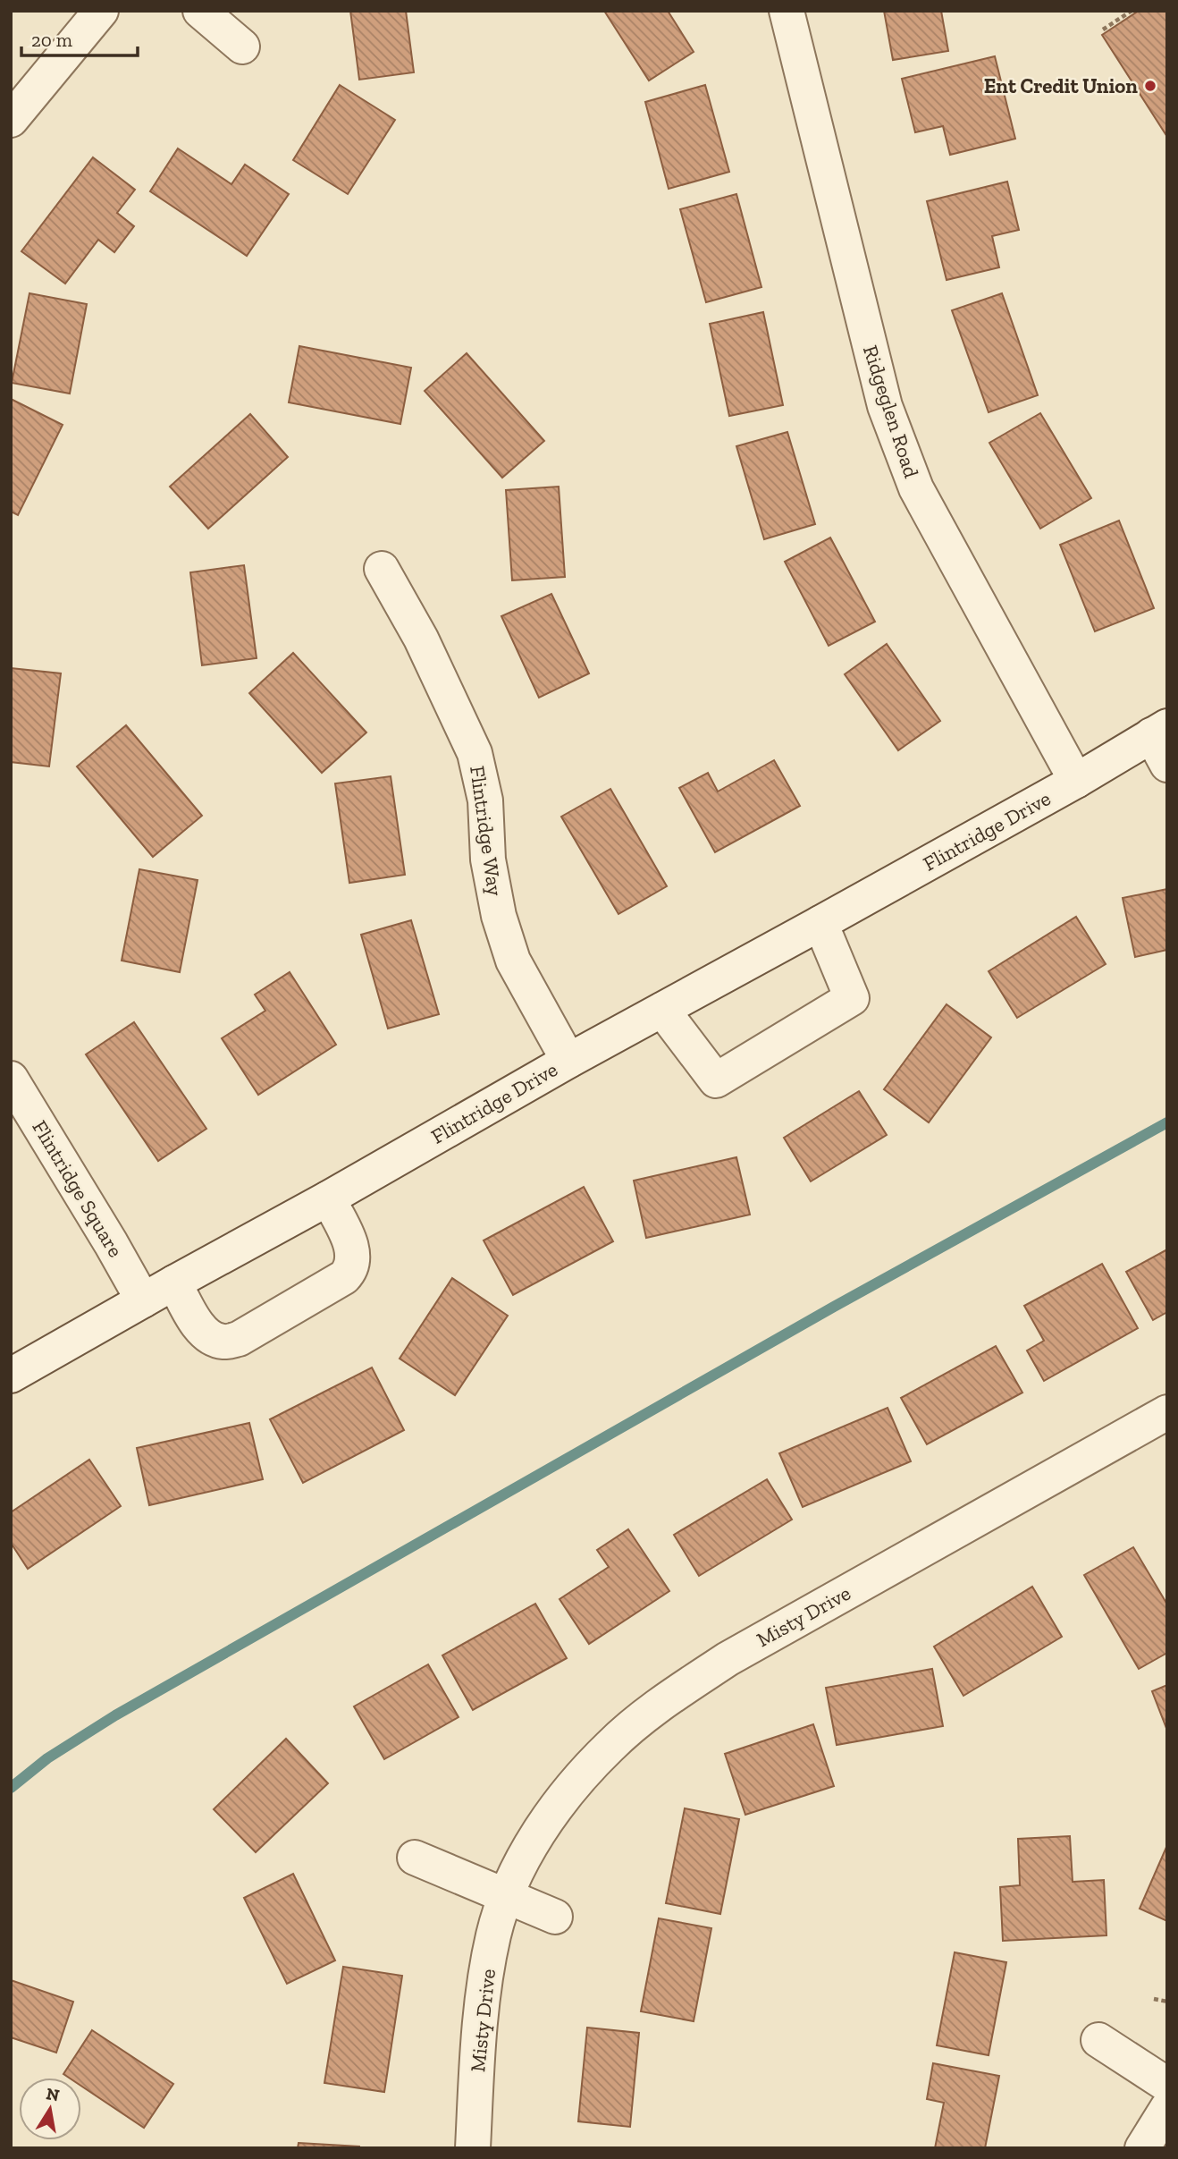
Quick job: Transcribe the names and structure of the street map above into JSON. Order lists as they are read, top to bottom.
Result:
{
  "streets": {
    "street": [
      "Ridgeglen Road",
      "Flintridge Way",
      "Flintridge Drive",
      "Flintridge Square",
      "Misty Drive"
    ]
  },
  "crossings": [
    ["Ridgeglen Road", "Flintridge Drive"],
    ["Flintridge Way", "Flintridge Drive"],
    ["Flintridge Drive", "Flintridge Square"]
  ],
  "places": ["Ent Credit Union"],
  "scale_bar": "20 m",
  "north": "top"
}
